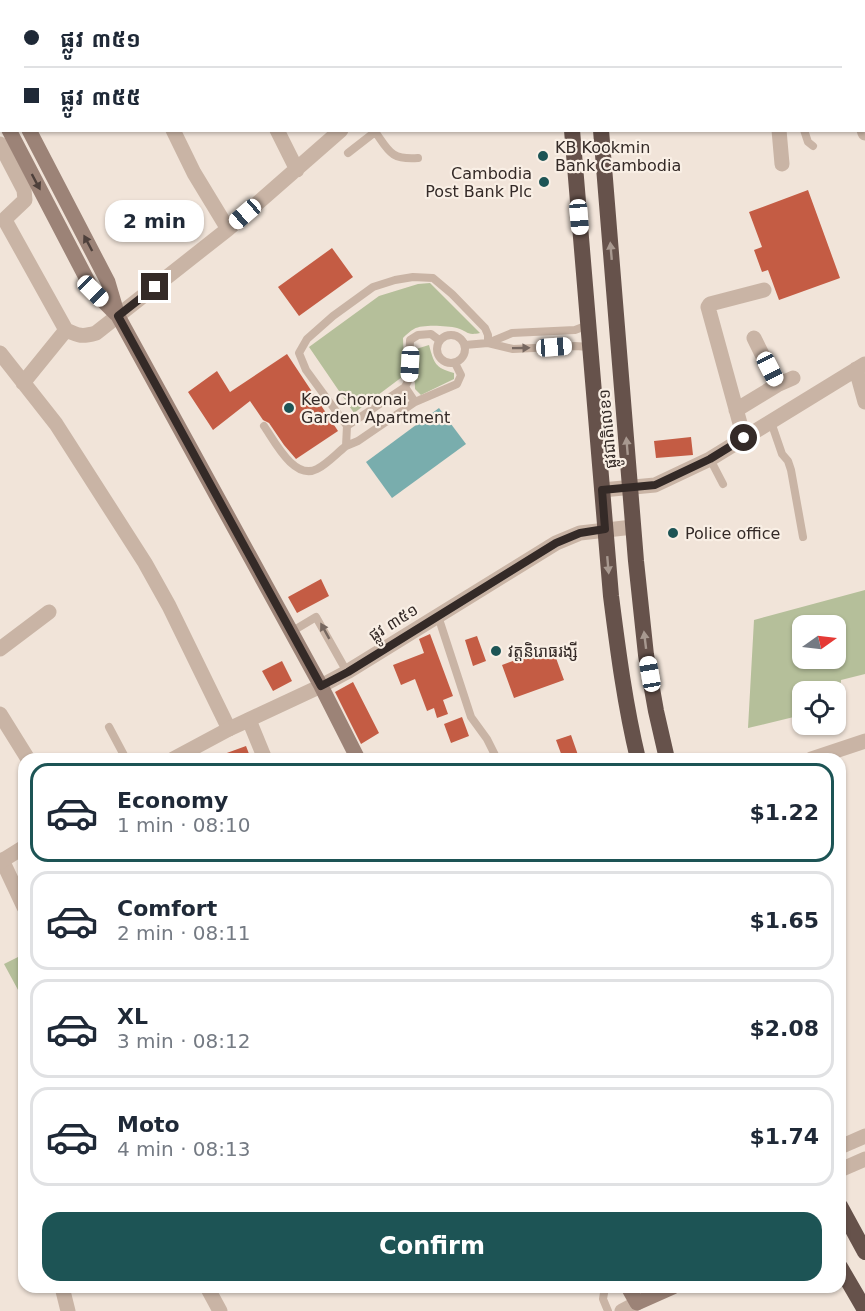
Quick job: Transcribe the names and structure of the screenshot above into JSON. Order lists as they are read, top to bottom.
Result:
{
  "streets": {
    "highway": ["ផ្លូវជាតិលេខ១"],
    "street": ["ផ្លូវ ៣៥១"]
  },
  "crossings": [
    ["ផ្លូវជាតិលេខ១", "ផ្លូវ ៣៥១"]
  ],
  "places": [
    "KB Kookmin Bank Cambodia",
    "Cambodia Post Bank Plc",
    "Keo Choronai Garden Apartment",
    "Police office",
    "វត្តនិរោធរង្សី"
  ],
  "north": "right",
  "page": {
    "banner": ["ផ្លូវ ៣៥១", "ផ្លូវ ៣៥៥"],
    "bubble": "2 min",
    "list": [
      {
        "name": "Economy",
        "note": "1 min · 08:10",
        "value": "$1.22"
      },
      {
        "name": "Comfort",
        "note": "2 min · 08:11",
        "value": "$1.65"
      },
      {
        "name": "XL",
        "note": "3 min · 08:12",
        "value": "$2.08"
      },
      {
        "name": "Moto",
        "note": "4 min · 08:13",
        "value": "$1.74"
      }
    ],
    "buttons": "Confirm"
  }
}
